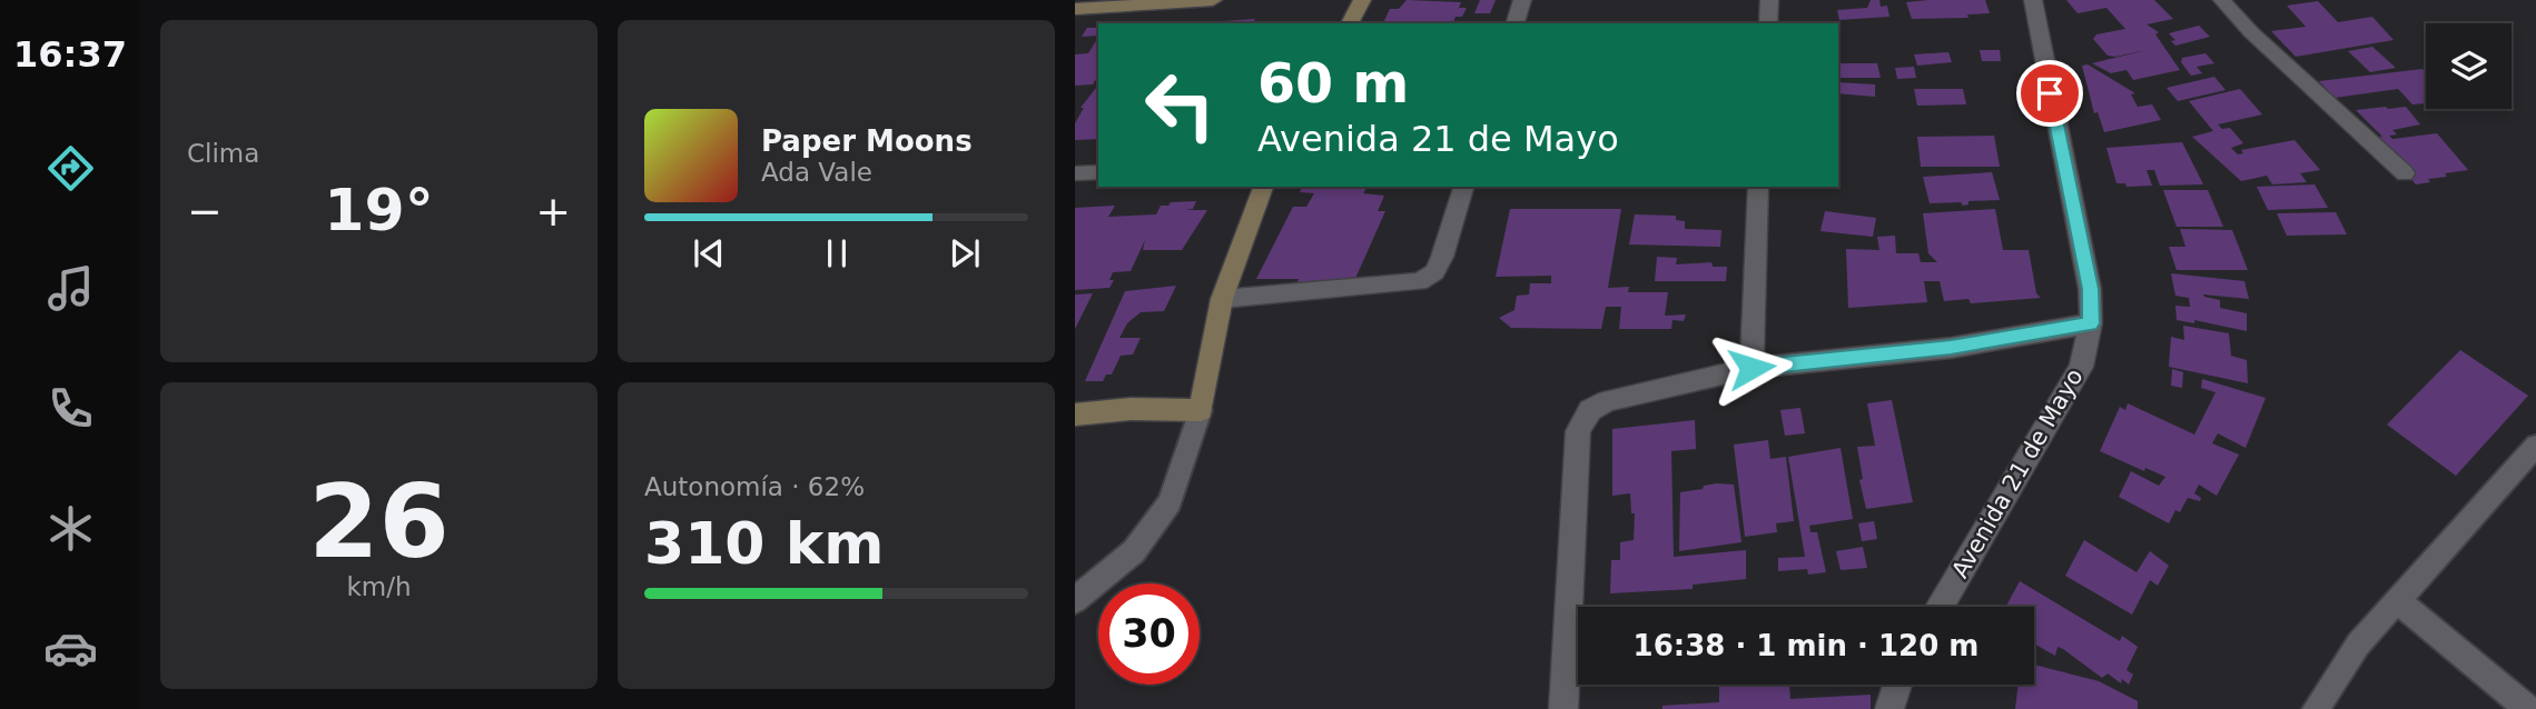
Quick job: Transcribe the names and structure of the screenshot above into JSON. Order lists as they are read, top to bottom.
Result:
{
  "streets": {
    "street": ["Avenida 21 de Mayo"]
  },
  "page": {
    "tabs": "16:37",
    "tile": [
      "Clima",
      ["26", "km/h"],
      ["Autonomía · 62%", "310 km"]
    ],
    "turn": ["60 m", "Avenida 21 de Mayo"],
    "song": ["Paper Moons", "Ada Vale"],
    "heat": ["−", "19°", "+"],
    "limit": "30",
    "trip": "16:38 · 1 min · 120 m"
  }
}
